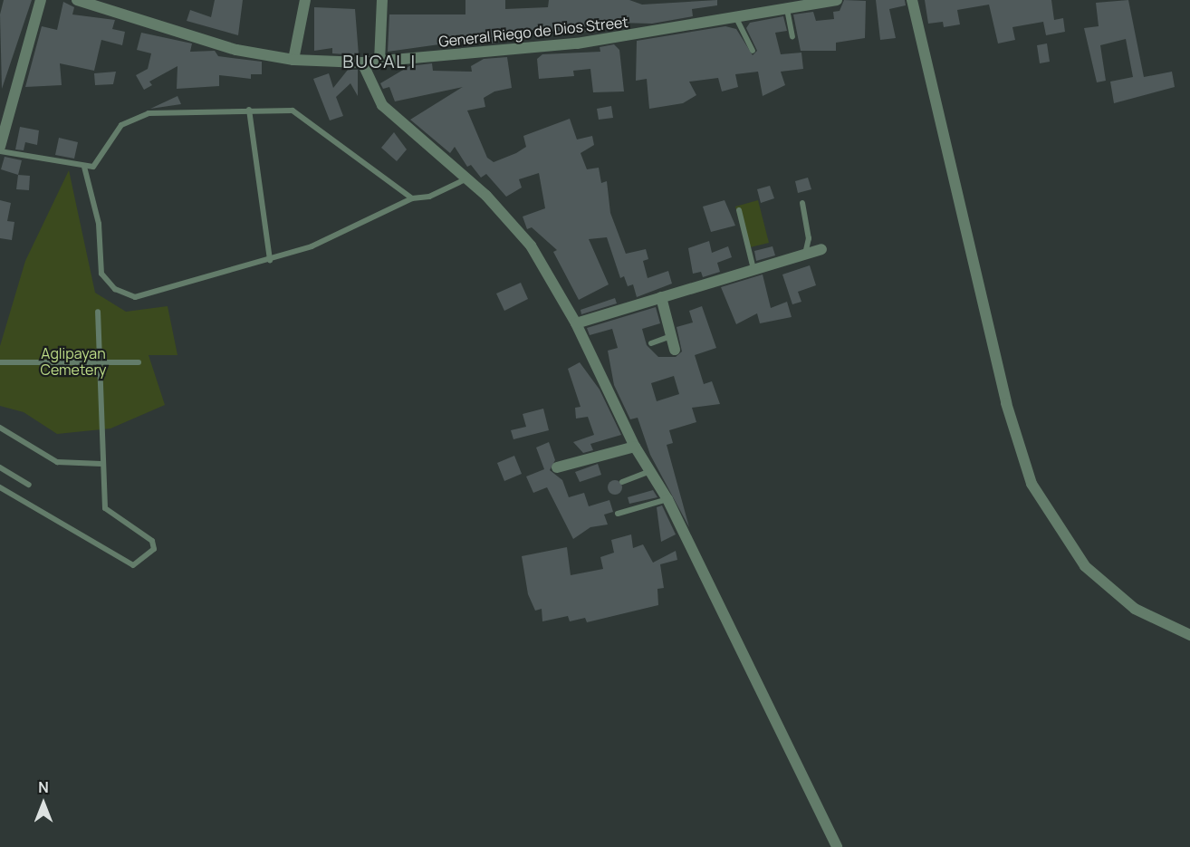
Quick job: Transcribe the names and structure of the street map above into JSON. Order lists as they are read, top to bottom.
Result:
{
  "streets": {
    "street": ["General Riego de Dios Street"]
  },
  "districts": ["BUCAL I"],
  "parks": ["Aglipayan Cemetery"],
  "north": "top"
}
